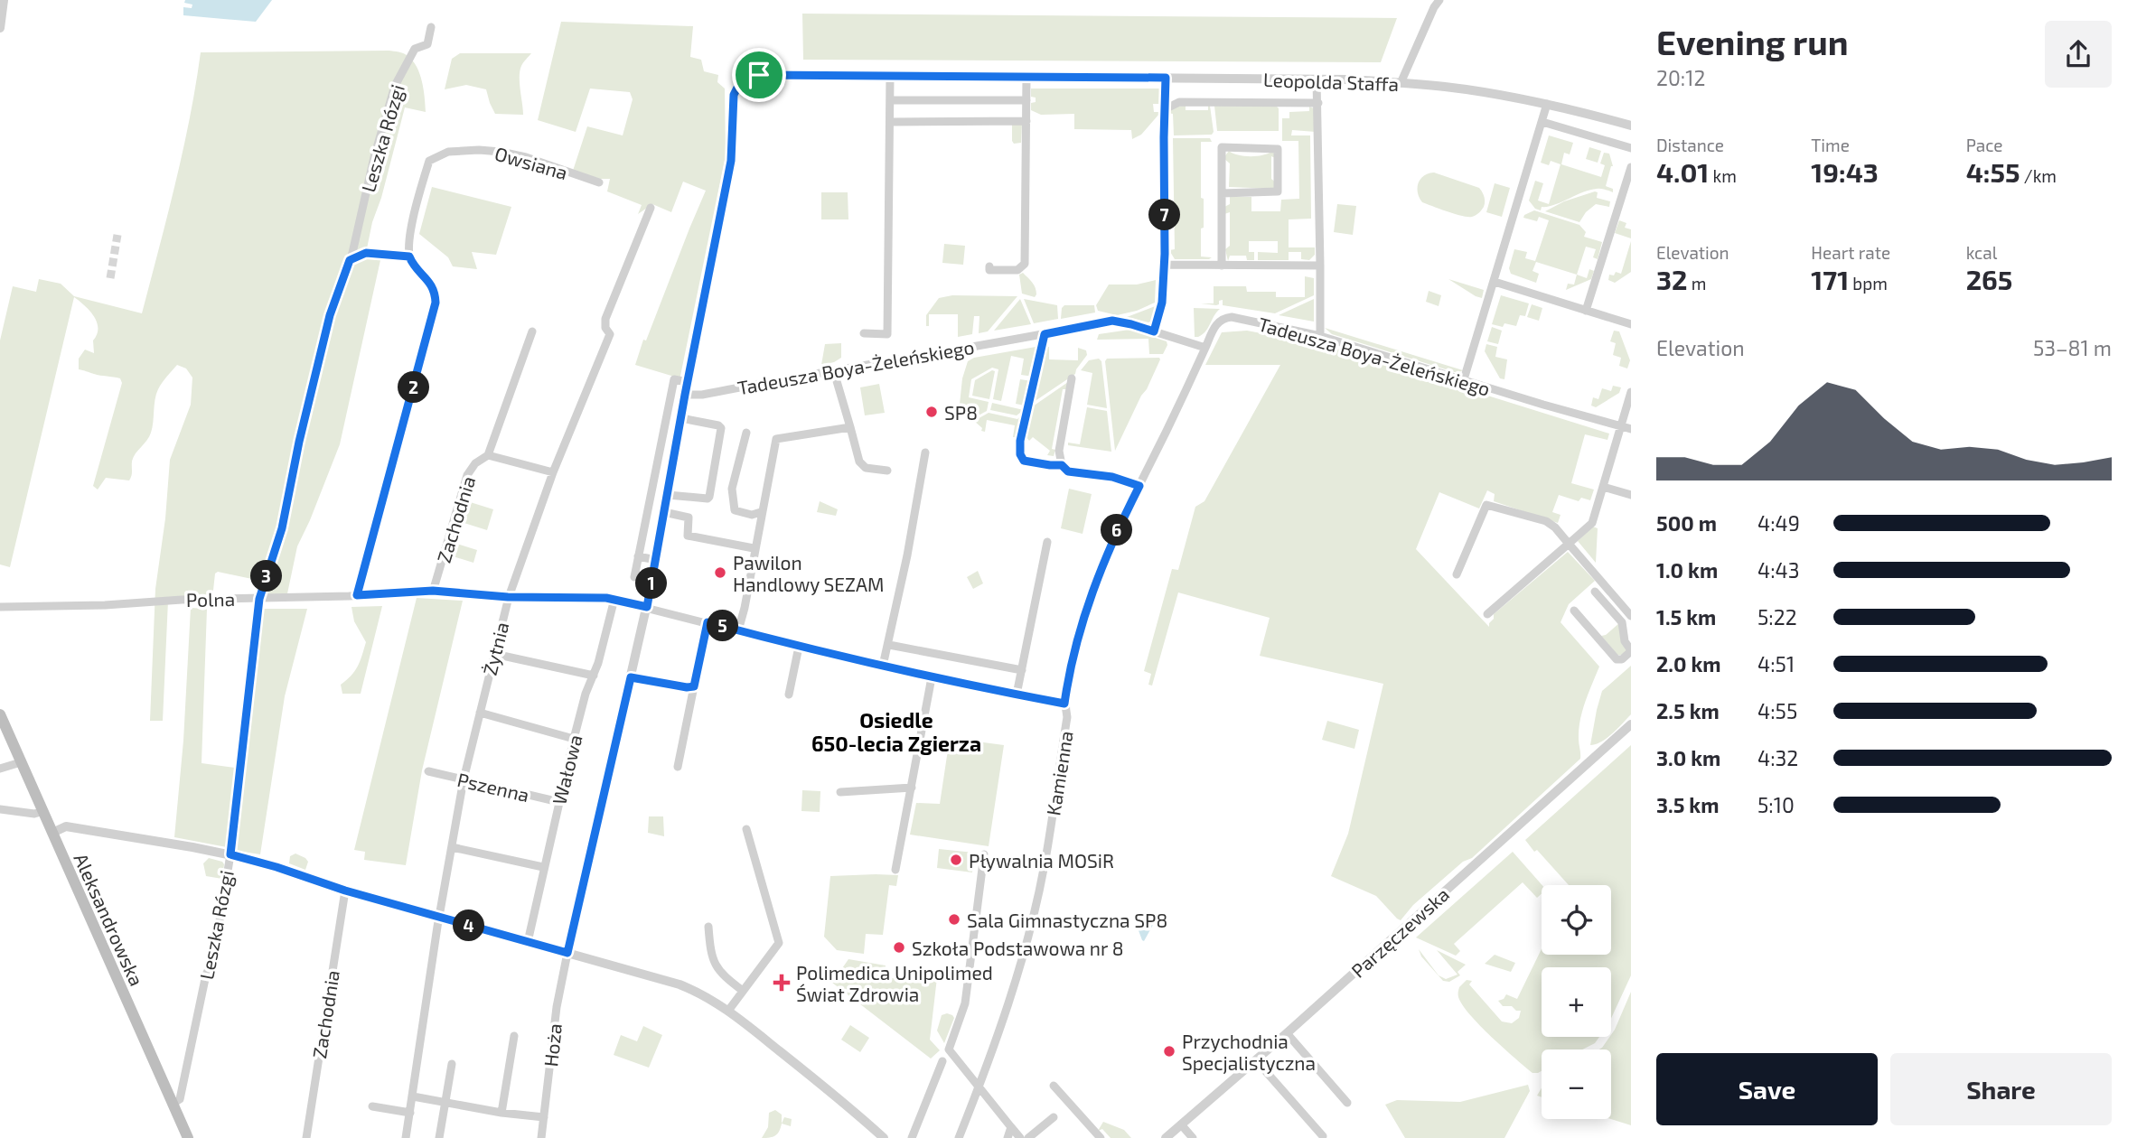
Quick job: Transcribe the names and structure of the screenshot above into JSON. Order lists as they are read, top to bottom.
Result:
{
  "streets": {
    "main road": ["Aleksandrowska"],
    "street": [
      "Leopolda Staffa",
      "Leszka Rózgi",
      "Owsiana",
      "Tadeusza Boya-Żeleńskiego",
      "Zachodnia",
      "Polna",
      "Żytnia",
      "Wałowa",
      "Kamienna",
      "Pszenna",
      "Parzęczewska",
      "Hoża"
    ]
  },
  "crossings": [
    ["Leszka Rózgi", "Polna"],
    ["Leszka Rózgi", "Aleksandrowska"],
    ["Tadeusza Boya-Żeleńskiego", "Kamienna"],
    ["Zachodnia", "Polna"],
    ["Zachodnia", "Żytnia"],
    ["Polna", "Żytnia"],
    ["Polna", "Wałowa"],
    ["Polna", "Kamienna"],
    ["Żytnia", "Pszenna"],
    ["Wałowa", "Pszenna"]
  ],
  "districts": ["Osiedle 650-lecia Zgierza"],
  "places": {
    "other": [
      "SP8",
      "Pawilon Handlowy SEZAM",
      "Pływalnia MOSiR",
      "Sala Gimnastyczna SP8",
      "Szkoła Podstawowa nr 8",
      "Przychodnia Specjalistyczna"
    ],
    "health": ["Polimedica Unipolimed Świat Zdrowia"]
  },
  "page": {
    "heading": ["Evening run", "20:12"],
    "stats": [
      ["Distance", "4.01 km"],
      ["Time", "19:43"],
      ["Pace", "4:55 /km"],
      ["Elevation", "32 m"],
      ["Heart rate", "171 bpm"],
      ["kcal", "265"]
    ],
    "pins": [
      "7",
      "2",
      "6",
      "3",
      "1",
      "5",
      "4"
    ],
    "chart": ["Elevation", "53–81 m"],
    "list": [
      {
        "name": "500 m",
        "note": "4:49"
      },
      {
        "name": "1.0 km",
        "note": "4:43"
      },
      {
        "name": "1.5 km",
        "note": "5:22"
      },
      {
        "name": "2.0 km",
        "note": "4:51"
      },
      {
        "name": "2.5 km",
        "note": "4:55"
      },
      {
        "name": "3.0 km",
        "note": "4:32"
      },
      {
        "name": "3.5 km",
        "note": "5:10"
      }
    ],
    "map_buttons": ["+", "−"],
    "buttons": ["Save", "Share"]
  }
}
